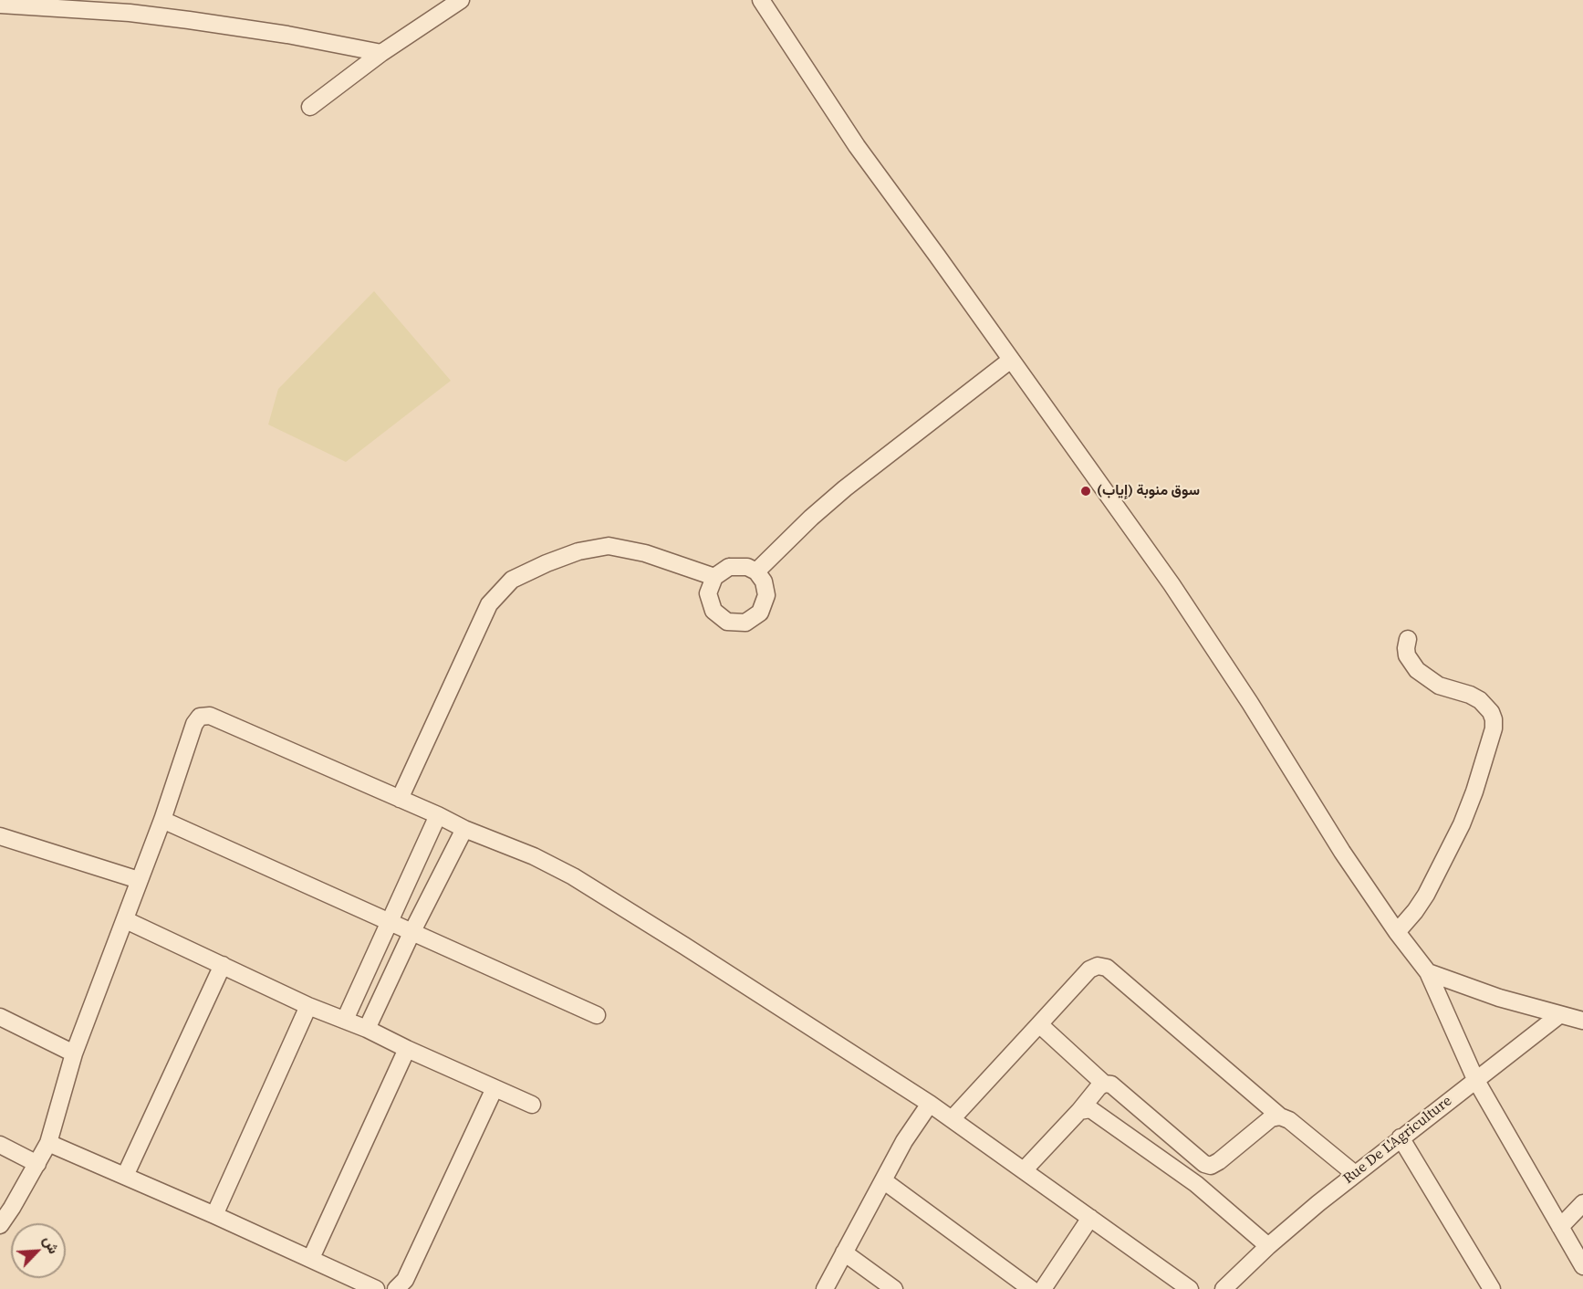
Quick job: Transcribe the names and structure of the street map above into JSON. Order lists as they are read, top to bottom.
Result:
{
  "streets": {
    "street": ["Rue De L'Agriculture"]
  },
  "places": ["سوق منوبة (إياب)"],
  "north": "top right"
}
